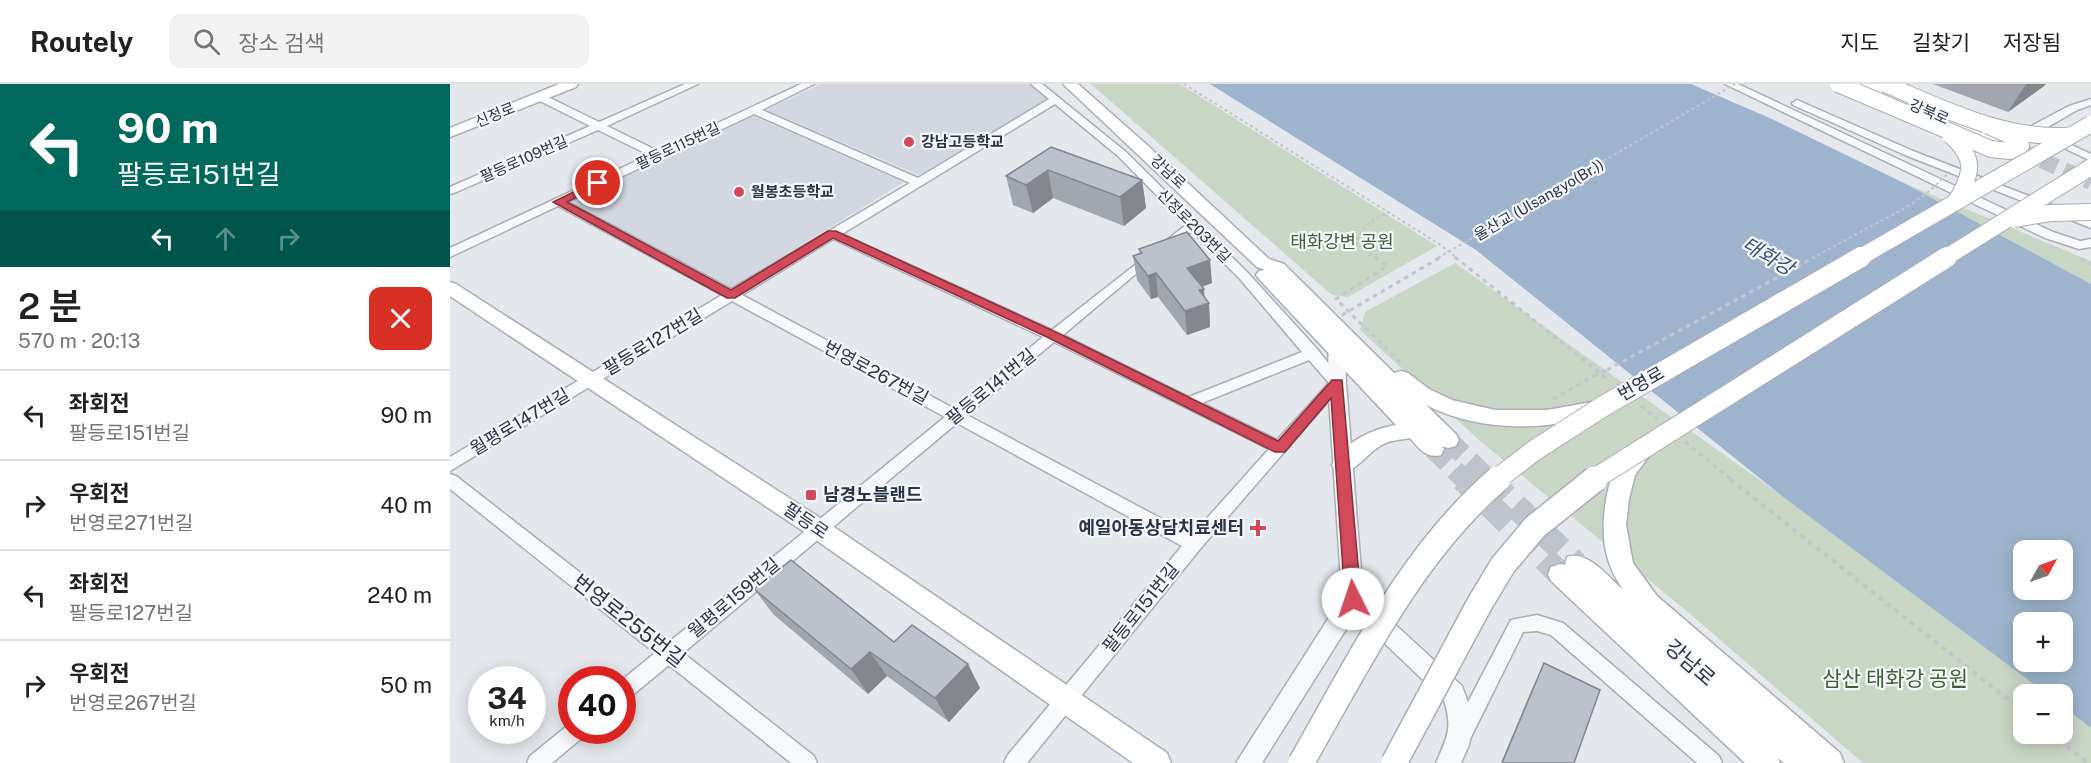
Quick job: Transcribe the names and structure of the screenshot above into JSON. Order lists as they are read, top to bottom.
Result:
{
  "streets": {
    "main road": [
      "강북로",
      "신정로",
      "강남로",
      "번영로",
      "팔등로"
    ],
    "street": [
      "팔등로115번길",
      "팔등로109번길",
      "신정로203번길",
      "팔등로127번길",
      "번영로267번길",
      "팔등로141번길",
      "월평로147번길",
      "월평로159번길",
      "팔등로151번길",
      "번영로255번길"
    ],
    "path": ["울산교 (Ulsangyo(Br.))"]
  },
  "crossings": [
    ["팔등로115번길", "번영로267번길"],
    ["강남로", "울산교 (Ulsangyo(Br.))"],
    ["신정로203번길", "팔등로127번길"],
    ["신정로203번길", "팔등로141번길"],
    ["신정로203번길", "팔등로151번길"],
    ["팔등로127번길", "번영로267번길"],
    ["팔등로127번길", "월평로147번길"],
    ["팔등로127번길", "팔등로"],
    ["번영로267번길", "팔등로141번길"],
    ["번영로267번길", "팔등로151번길"],
    ["팔등로141번길", "팔등로"],
    ["팔등로141번길", "월평로159번길"],
    ["월평로147번길", "팔등로"],
    ["팔등로", "월평로159번길"],
    ["팔등로", "팔등로151번길"],
    ["월평로159번길", "번영로255번길"]
  ],
  "water": ["태화강"],
  "parks": ["태화강변 공원", "삼산 태화강 공원"],
  "places": {
    "other": ["강남고등학교", "월봉초등학교"],
    "transit": ["남경노블랜드"],
    "health": ["예일아동상담치료센터"]
  },
  "north": "top right",
  "page": {
    "header": "Routely",
    "search": "장소 검색",
    "nav": ["지도", "길찾기", "저장됨"],
    "turn": ["90 m", "팔등로151번길"],
    "heading": ["2 분", "570 m · 20:13"],
    "list": [
      {
        "name": "좌회전",
        "note": "팔등로151번길",
        "value": "90 m"
      },
      {
        "name": "우회전",
        "note": "번영로271번길",
        "value": "40 m"
      },
      {
        "name": "좌회전",
        "note": "팔등로127번길",
        "value": "240 m"
      },
      {
        "name": "우회전",
        "note": "번영로267번길",
        "value": "50 m"
      }
    ],
    "map_buttons": ["+", "−"],
    "speed": "34 km/h",
    "limit": "40"
  }
}
